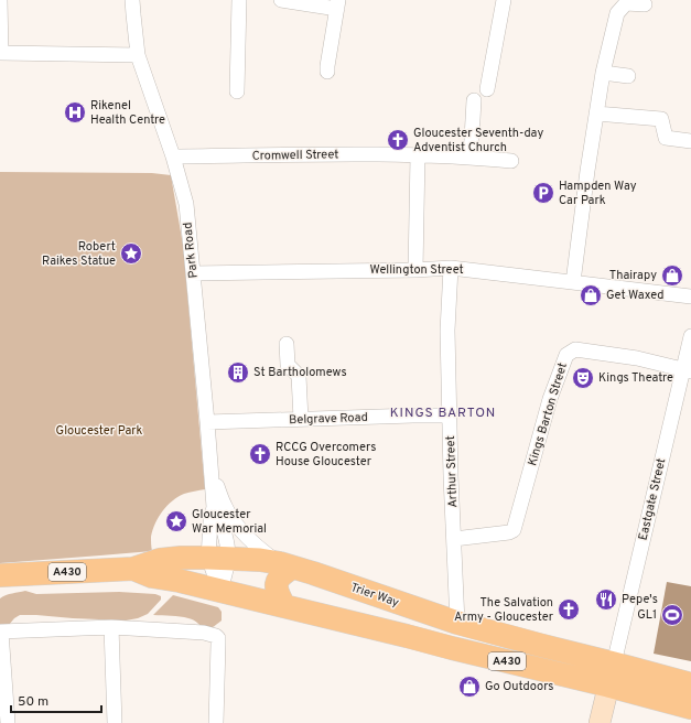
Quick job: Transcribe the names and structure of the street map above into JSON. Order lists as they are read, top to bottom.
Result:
{
  "streets": {
    "main road": ["A430", "Trier Way"],
    "street": [
      "Cromwell Street",
      "Park Road",
      "Wellington Street",
      "Kings Barton Street",
      "Belgrave Road",
      "Arthur Street",
      "Eastgate Street"
    ]
  },
  "crossings": [
    ["Cromwell Street", "Park Road"],
    ["Park Road", "Wellington Street"],
    ["Park Road", "Belgrave Road"],
    ["Park Road", "Trier Way"],
    ["Wellington Street", "Arthur Street"],
    ["Kings Barton Street", "Arthur Street"],
    ["Kings Barton Street", "Eastgate Street"],
    ["Belgrave Road", "Arthur Street"],
    ["Arthur Street", "Trier Way"],
    ["Eastgate Street", "A430"],
    ["Eastgate Street", "Trier Way"],
    ["A430", "Trier Way"]
  ],
  "districts": ["KINGS BARTON"],
  "parks": ["Gloucester Park"],
  "places": {
    "hospital": ["Rikenel Health Centre"],
    "church": ["Gloucester Seventh-day Adventist Church", "RCCG Overcomers House Gloucester", "The Salvation Army - Gloucester"],
    "parking": ["Hampden Way Car Park"],
    "place": ["Robert Raikes Statue", "Gloucester War Memorial"],
    "shop": ["Thairapy", "Get Waxed", "Go Outdoors"],
    "building": ["St Bartholomews"],
    "theatre": ["Kings Theatre"],
    "restaurant": ["Pepe's"],
    "sports": ["GL1"]
  },
  "scale_bar": "50 m"
}
